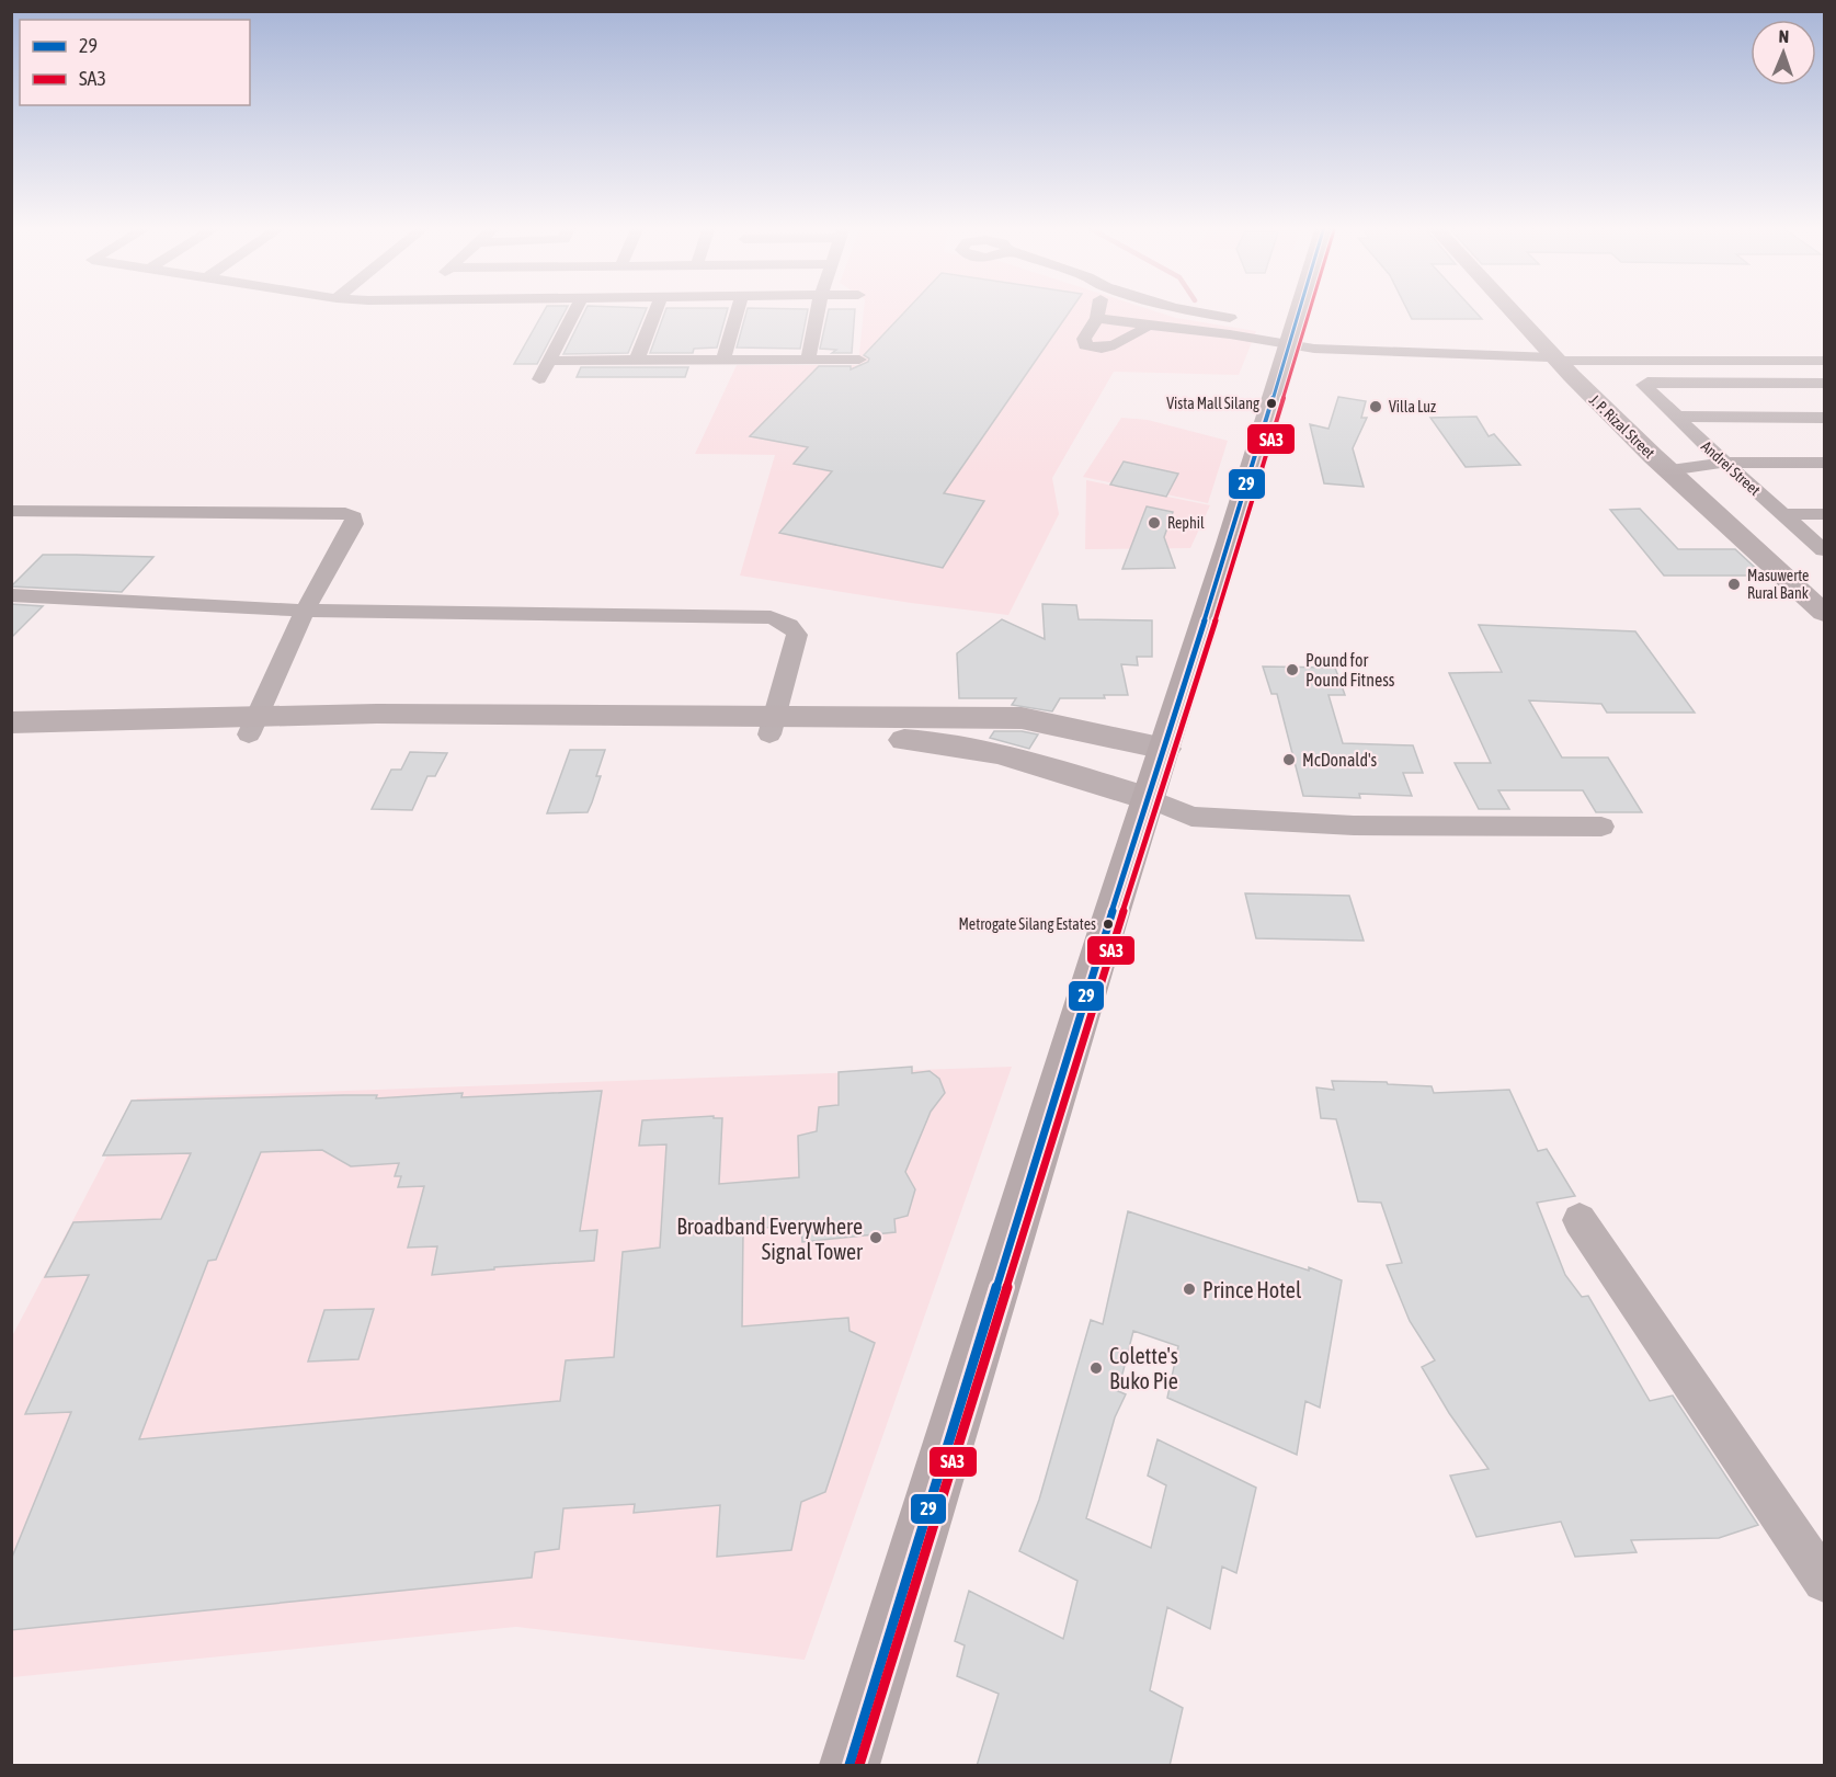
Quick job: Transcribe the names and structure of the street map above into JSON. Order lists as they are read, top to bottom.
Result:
{
  "streets": {
    "street": ["J. P. Rizal Street", "Andrei Street"]
  },
  "places": [
    "Vista Mall Silang",
    "Villa Luz",
    "Rephil",
    "Masuwerte Rural Bank",
    "Pound for Pound Fitness",
    "McDonald's",
    "Metrogate Silang Estates",
    "Broadband Everywhere Signal Tower",
    "Prince Hotel",
    "Colette's Buko Pie"
  ],
  "lines": ["transit line 29", "transit line SA3"],
  "legend": ["29", "SA3"],
  "north": "top"
}
